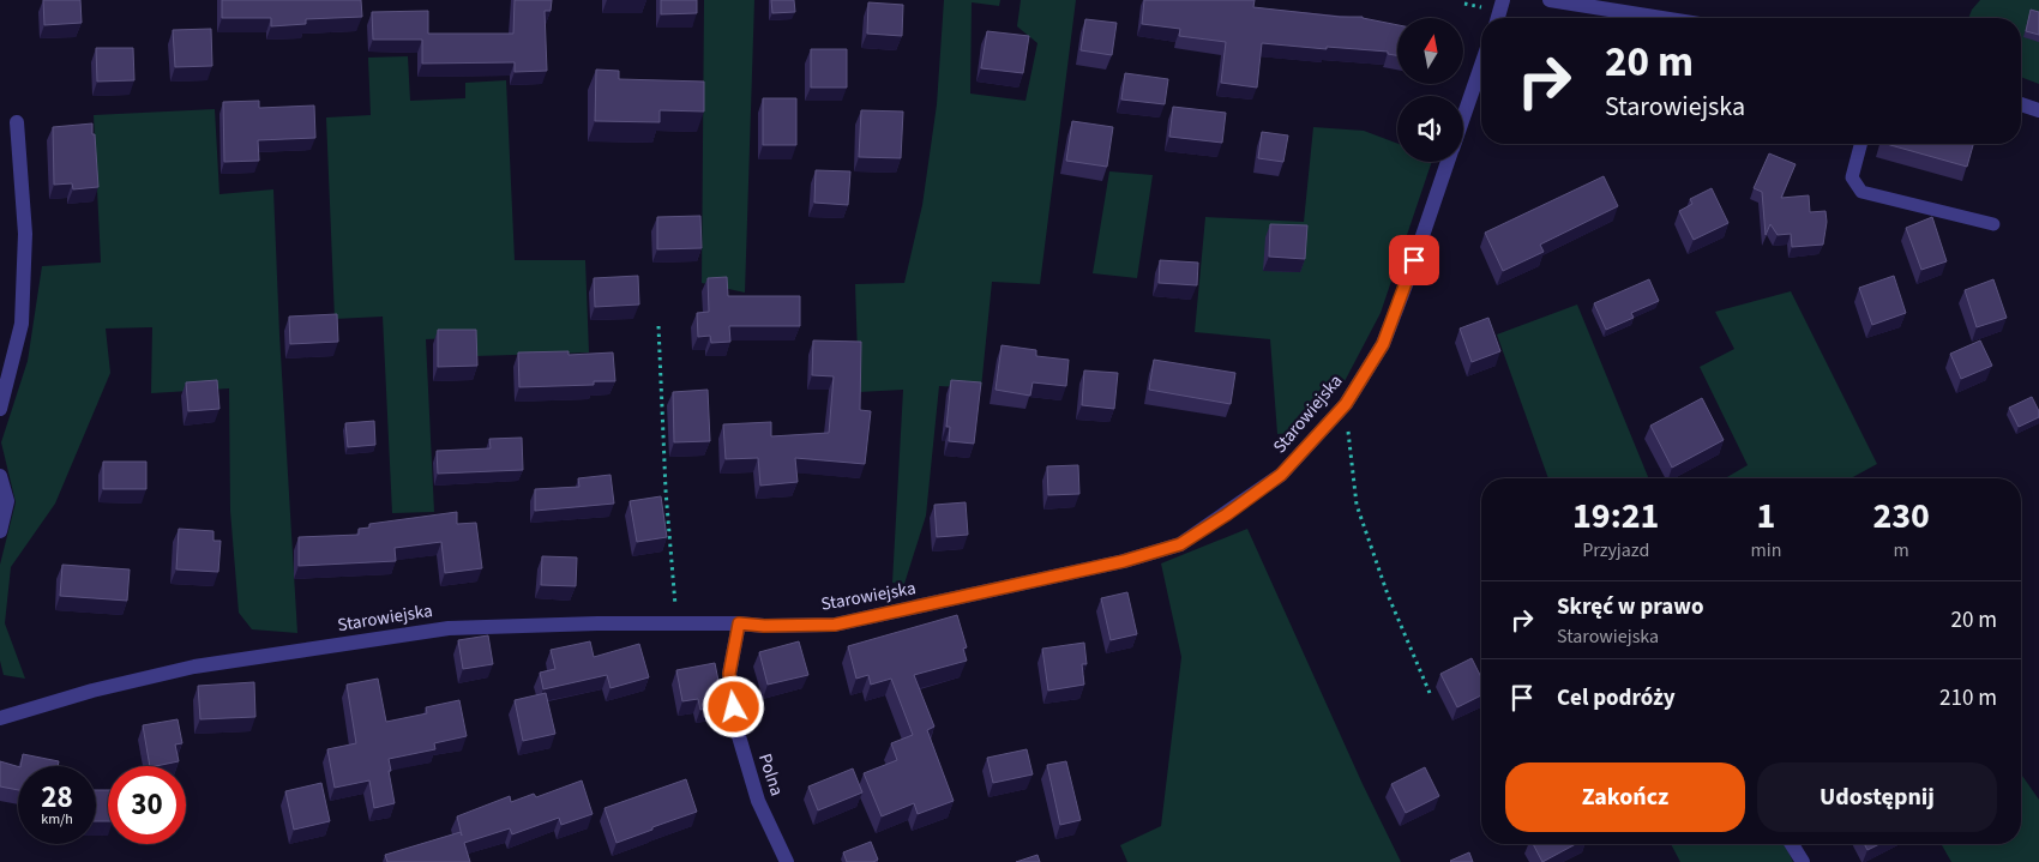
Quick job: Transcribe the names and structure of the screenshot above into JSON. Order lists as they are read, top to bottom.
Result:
{
  "streets": {
    "street": ["Starowiejska", "Polna"]
  },
  "crossings": [
    ["Starowiejska", "Polna"]
  ],
  "north": "top",
  "page": {
    "turn": ["20 m", "Starowiejska"],
    "eta": [
      "19:21",
      "Przyjazd",
      "1",
      "min",
      "230",
      "m"
    ],
    "list": [
      {
        "name": "Skręć w prawo",
        "note": "Starowiejska",
        "value": "20 m"
      },
      {
        "name": "Cel podróży",
        "value": "210 m"
      }
    ],
    "buttons": ["Zakończ", "Udostępnij"],
    "speed": "28 km/h",
    "limit": "30"
  }
}
